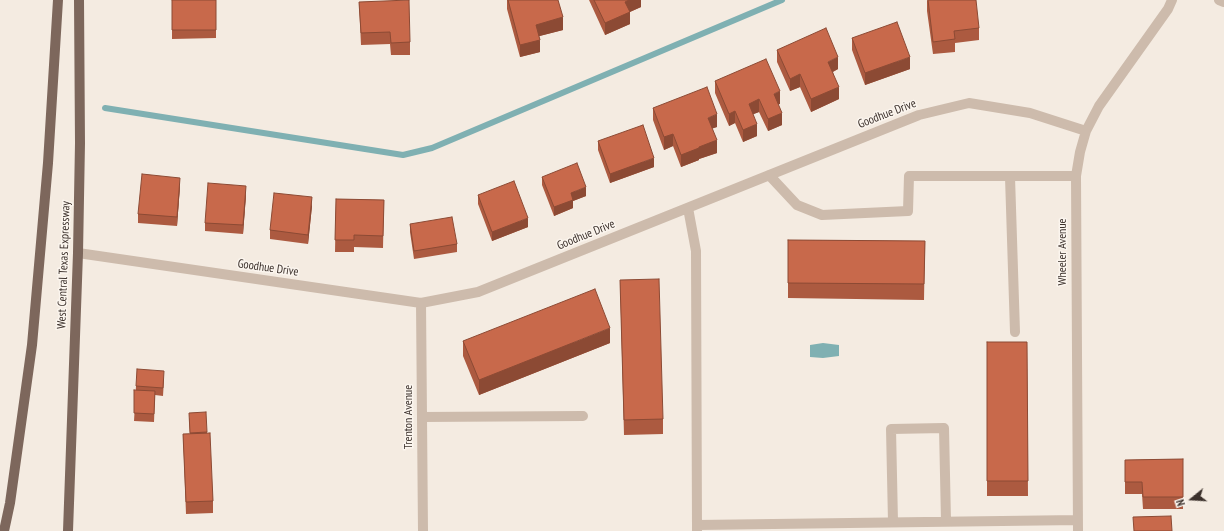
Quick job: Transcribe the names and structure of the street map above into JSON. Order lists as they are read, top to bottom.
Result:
{
  "streets": {
    "main road": ["West Central Texas Expressway"],
    "street": ["Goodhue Drive", "Wheeler Avenue", "Trenton Avenue"]
  },
  "crossings": [
    ["Goodhue Drive", "Wheeler Avenue"],
    ["Goodhue Drive", "West Central Texas Expressway"],
    ["Goodhue Drive", "Trenton Avenue"]
  ],
  "north": "left"
}
